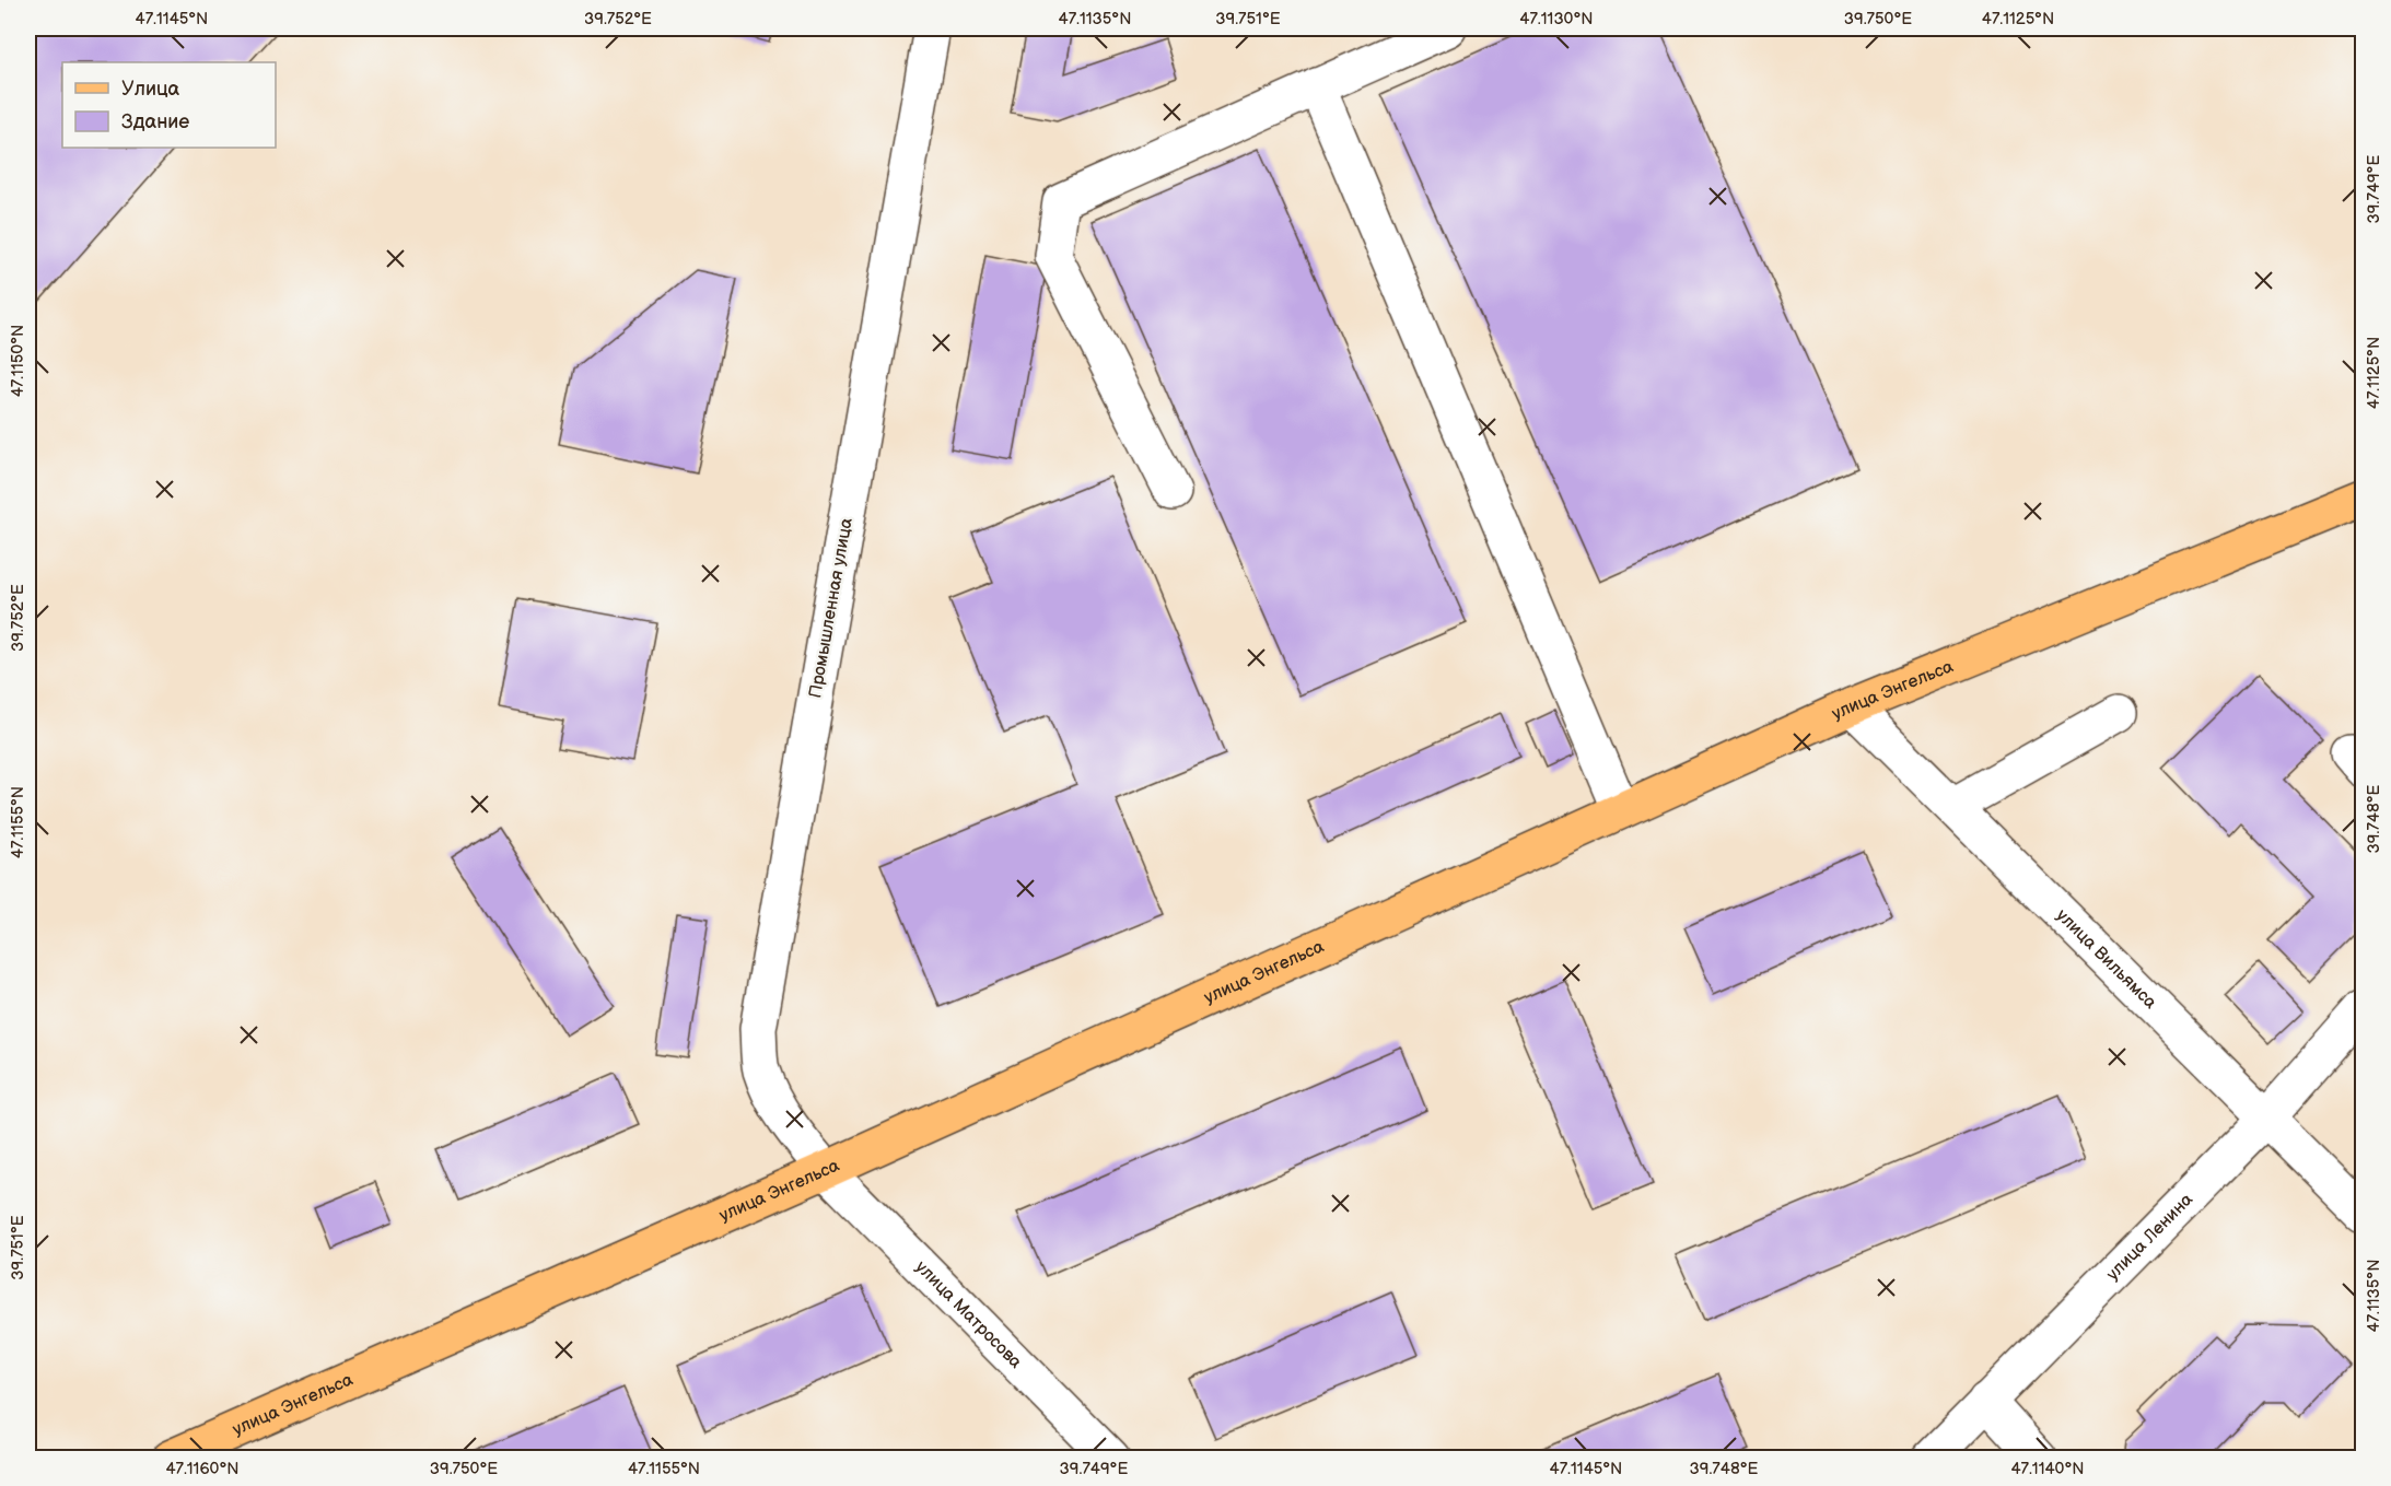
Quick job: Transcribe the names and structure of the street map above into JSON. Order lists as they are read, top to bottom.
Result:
{
  "streets": {
    "main road": ["улица Энгельса"],
    "street": [
      "Промышленная улица",
      "улица Вильямса",
      "улица Ленина",
      "улица Матросова"
    ]
  },
  "crossings": [
    ["Промышленная улица", "улица Энгельса"],
    ["Промышленная улица", "улица Матросова"],
    ["улица Энгельса", "улица Вильямса"],
    ["улица Энгельса", "улица Матросова"],
    ["улица Вильямса", "улица Ленина"]
  ],
  "legend": ["Улица", "Здание"],
  "coordinates": [
    "47.1145°N",
    "39.752°E",
    "47.1135°N",
    "39.751°E",
    "47.1130°N",
    "39.750°E",
    "47.1125°N",
    "39.749°E",
    "47.1150°N",
    "39.748°E",
    "47.1155°N",
    "47.1160°N",
    "47.1140°N"
  ]
}
